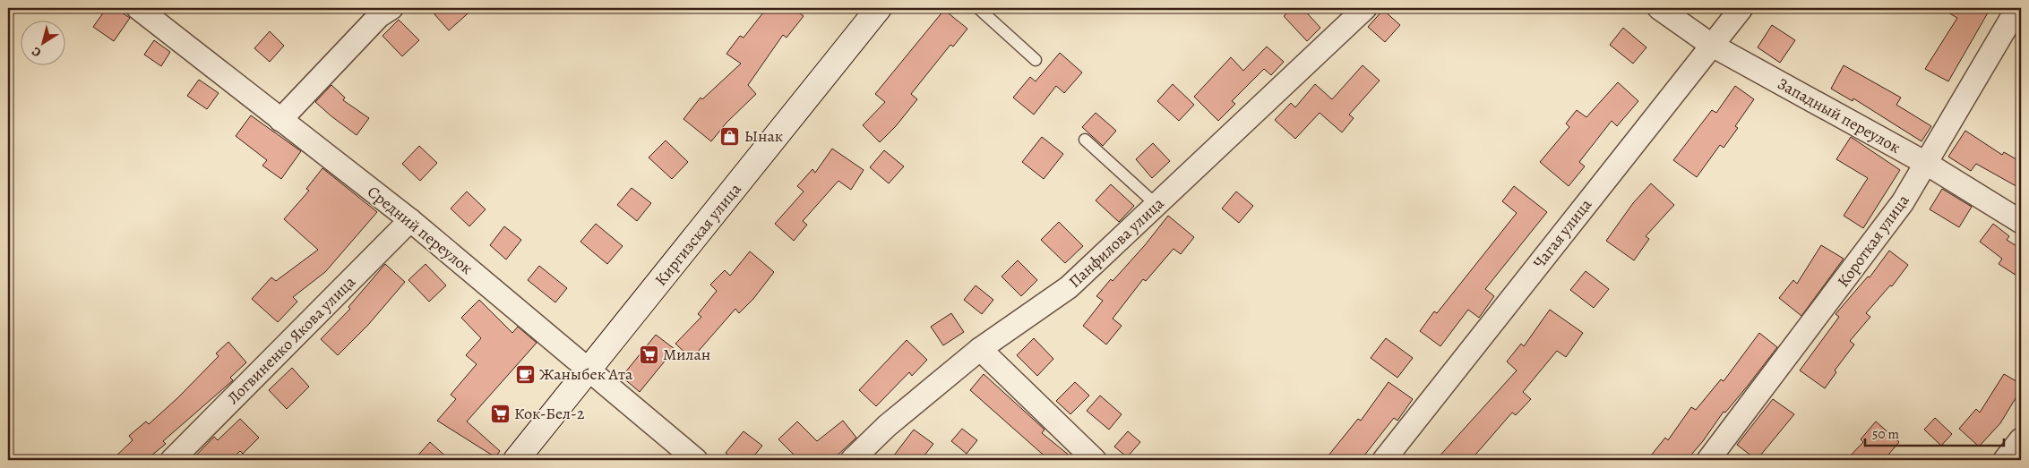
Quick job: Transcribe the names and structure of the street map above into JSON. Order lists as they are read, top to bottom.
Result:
{
  "streets": {
    "main road": ["Киргизская улица"],
    "street": [
      "Западный переулок",
      "Средний переулок",
      "Чагая улица",
      "Короткая улица",
      "Панфилова улица",
      "Логвиненко Якова улица"
    ]
  },
  "crossings": [
    ["Западный переулок", "Чагая улица"],
    ["Западный переулок", "Короткая улица"],
    ["Средний переулок", "Киргизская улица"],
    ["Средний переулок", "Логвиненко Якова улица"]
  ],
  "places": {
    "shop": ["Ынак"],
    "supermarket": ["Милан", "Кок-Бел-2"],
    "cafe": ["Жаныбек Ата"]
  },
  "scale_bar": "50 m",
  "north": "bottom left"
}
